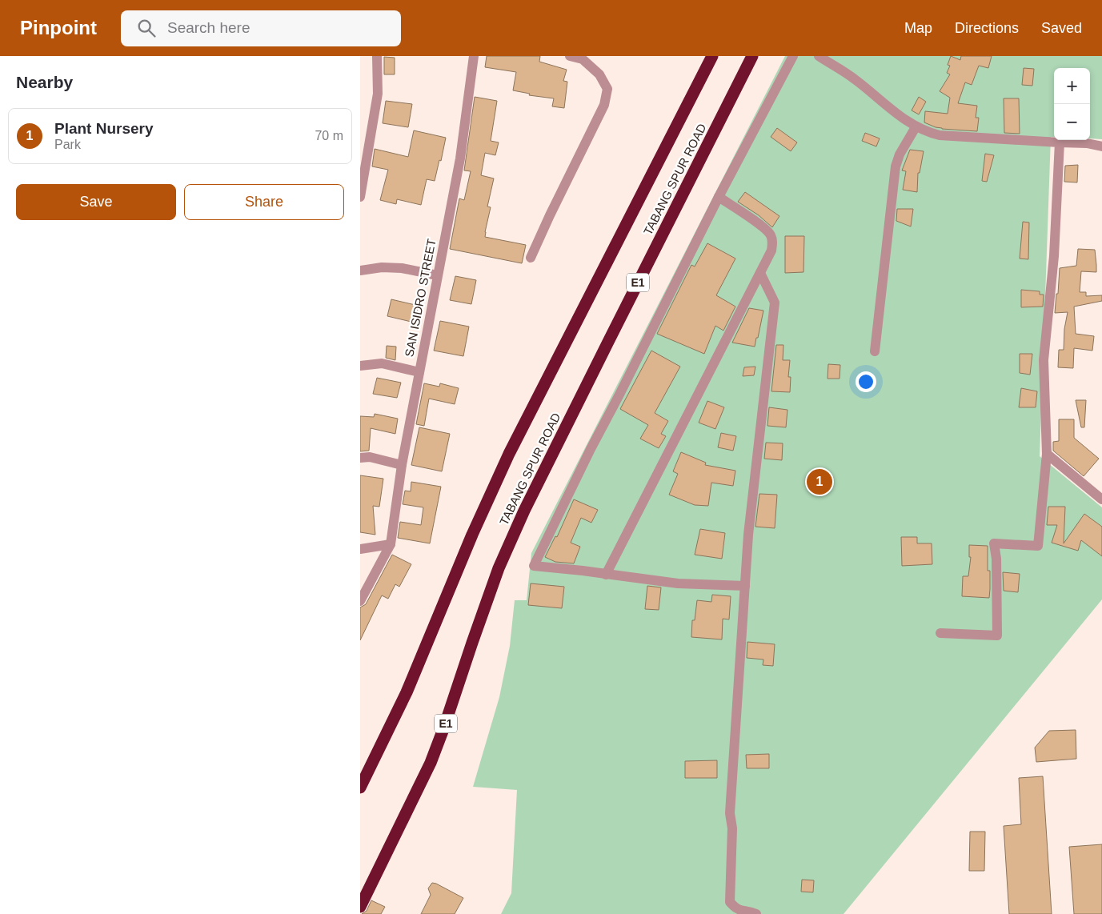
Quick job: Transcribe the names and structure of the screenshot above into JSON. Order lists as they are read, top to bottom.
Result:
{
  "streets": {
    "highway": ["TABANG SPUR ROAD", "E1"],
    "street": ["SAN ISIDRO STREET"]
  },
  "page": {
    "header": "Pinpoint",
    "search": "Search here",
    "nav": ["Map", "Directions", "Saved"],
    "heading": "Nearby",
    "map_buttons": ["+", "−"],
    "list": [
      {
        "mark": "1",
        "name": "Plant Nursery",
        "note": "Park",
        "value": "70 m"
      }
    ],
    "buttons": ["Save", "Share"],
    "pins": "1"
  }
}
